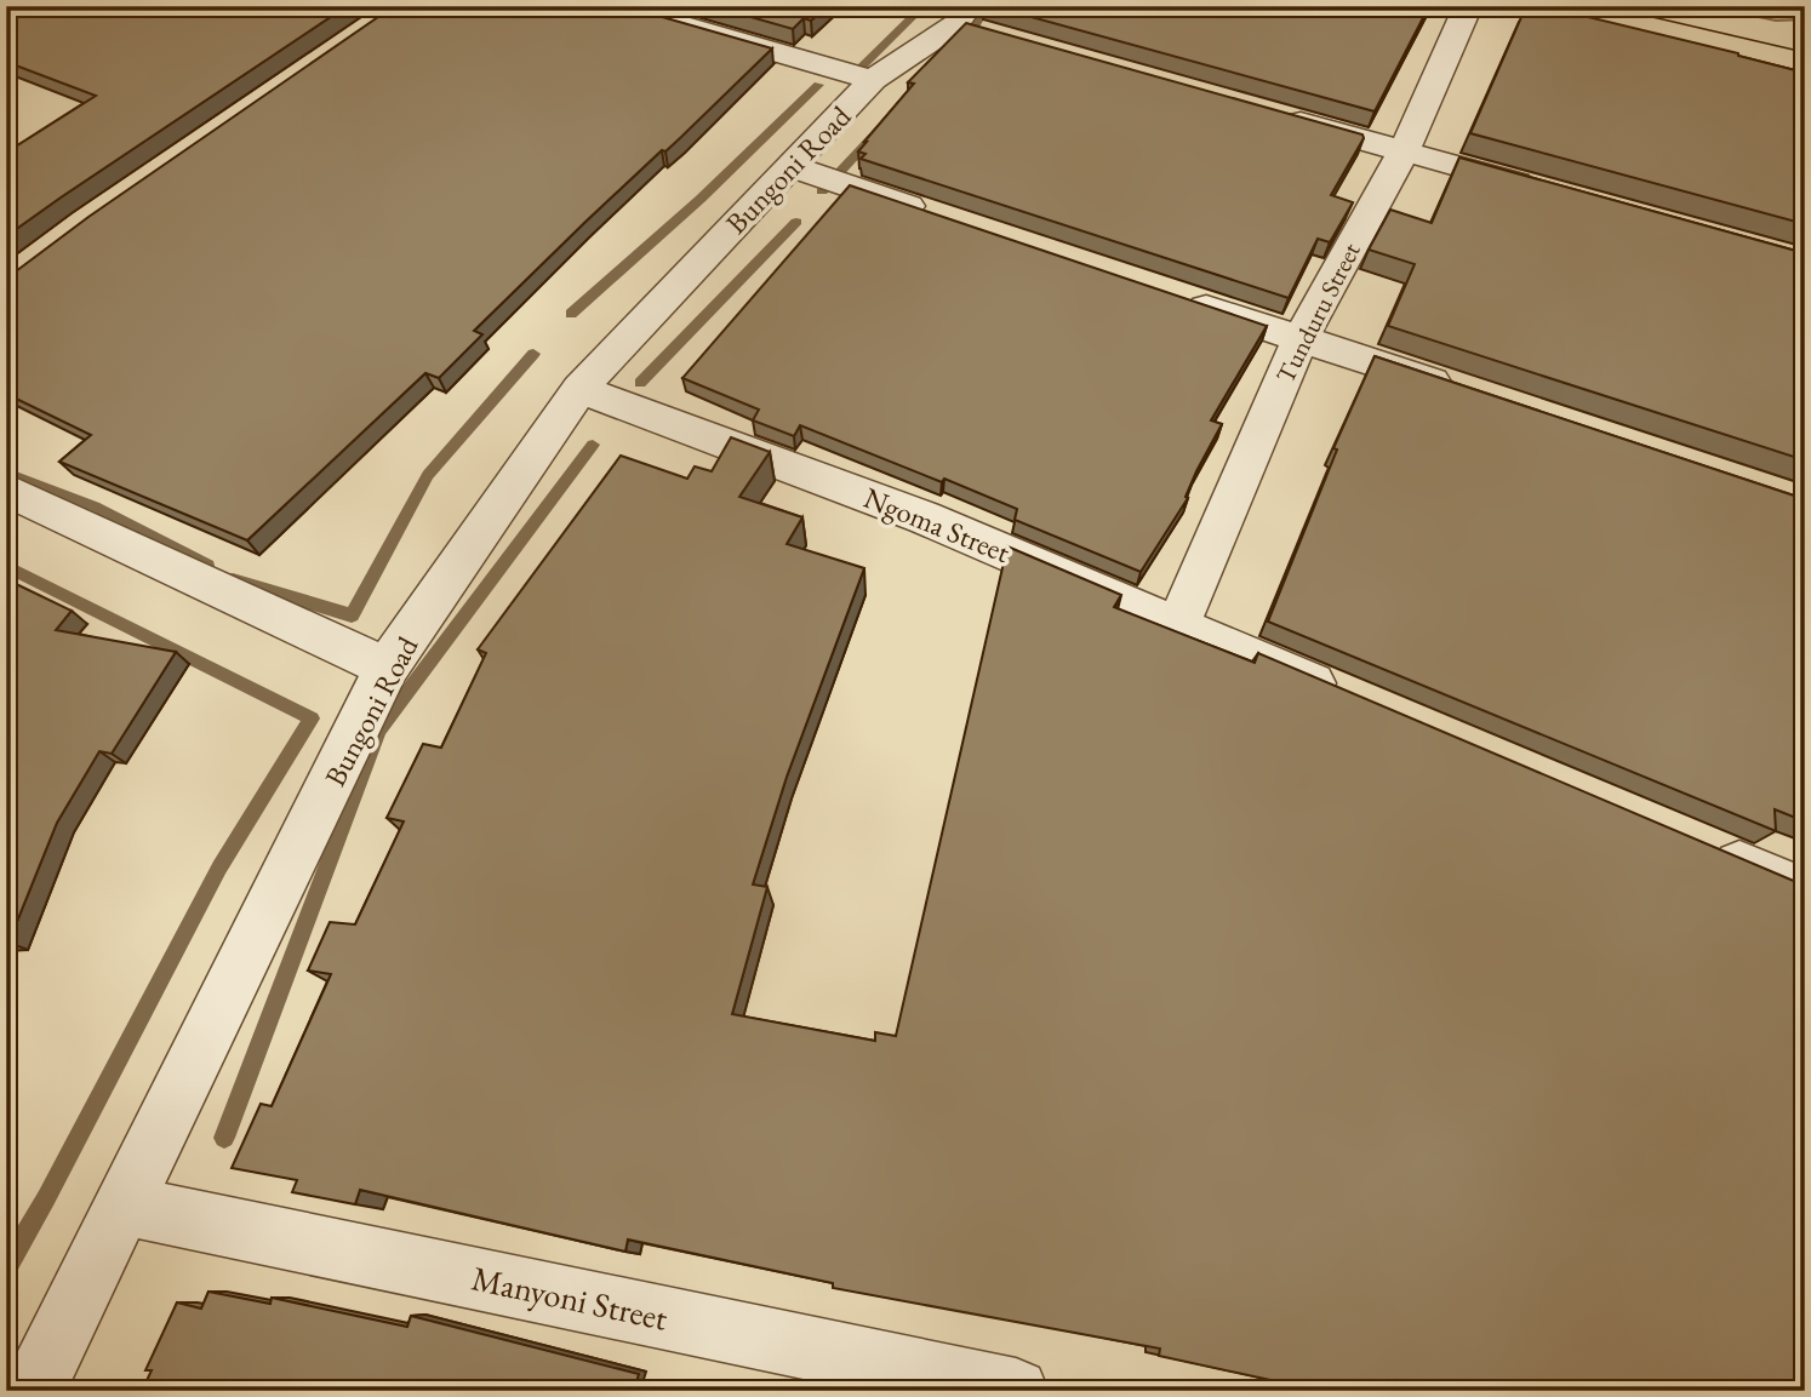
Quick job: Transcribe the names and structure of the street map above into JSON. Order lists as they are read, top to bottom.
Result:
{
  "streets": {
    "street": [
      "Bungoni Road",
      "Tunduru Street",
      "Ngoma Street",
      "Manyoni Street"
    ]
  },
  "crossings": [
    ["Bungoni Road", "Ngoma Street"],
    ["Bungoni Road", "Manyoni Street"],
    ["Tunduru Street", "Ngoma Street"]
  ]
}
